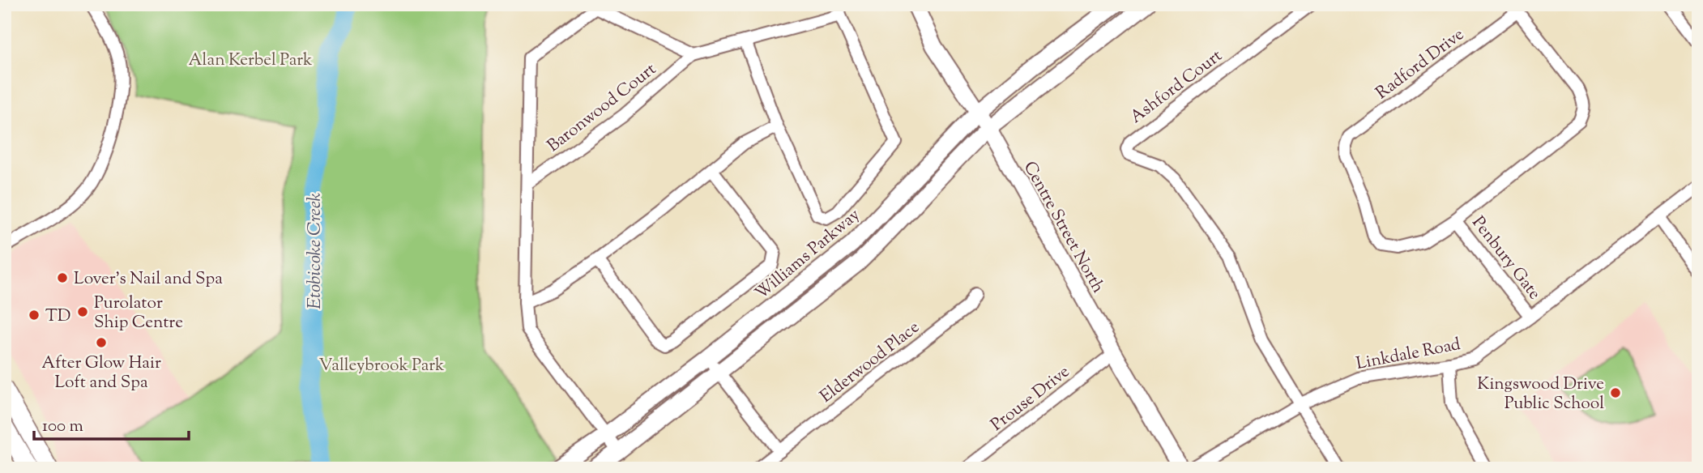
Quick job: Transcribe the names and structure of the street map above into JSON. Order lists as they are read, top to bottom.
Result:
{
  "streets": {
    "main road": ["Centre Street North", "Williams Parkway"],
    "street": [
      "Radford Drive",
      "Ashford Court",
      "Baronwood Court",
      "Penbury Gate",
      "Linkdale Road",
      "Elderwood Place",
      "Prouse Drive"
    ]
  },
  "crossings": [
    ["Radford Drive", "Penbury Gate"],
    ["Ashford Court", "Linkdale Road"],
    ["Baronwood Court", "Williams Parkway"],
    ["Centre Street North", "Williams Parkway"],
    ["Centre Street North", "Prouse Drive"],
    ["Penbury Gate", "Linkdale Road"]
  ],
  "water": ["Etobicoke Creek"],
  "parks": ["Alan Kerbel Park", "Valleybrook Park"],
  "places": [
    "Lover's Nail and Spa",
    "Purolator Ship Centre",
    "TD",
    "After Glow Hair Loft and Spa",
    "Kingswood Drive Public School"
  ],
  "scale_bar": "100 m"
}
